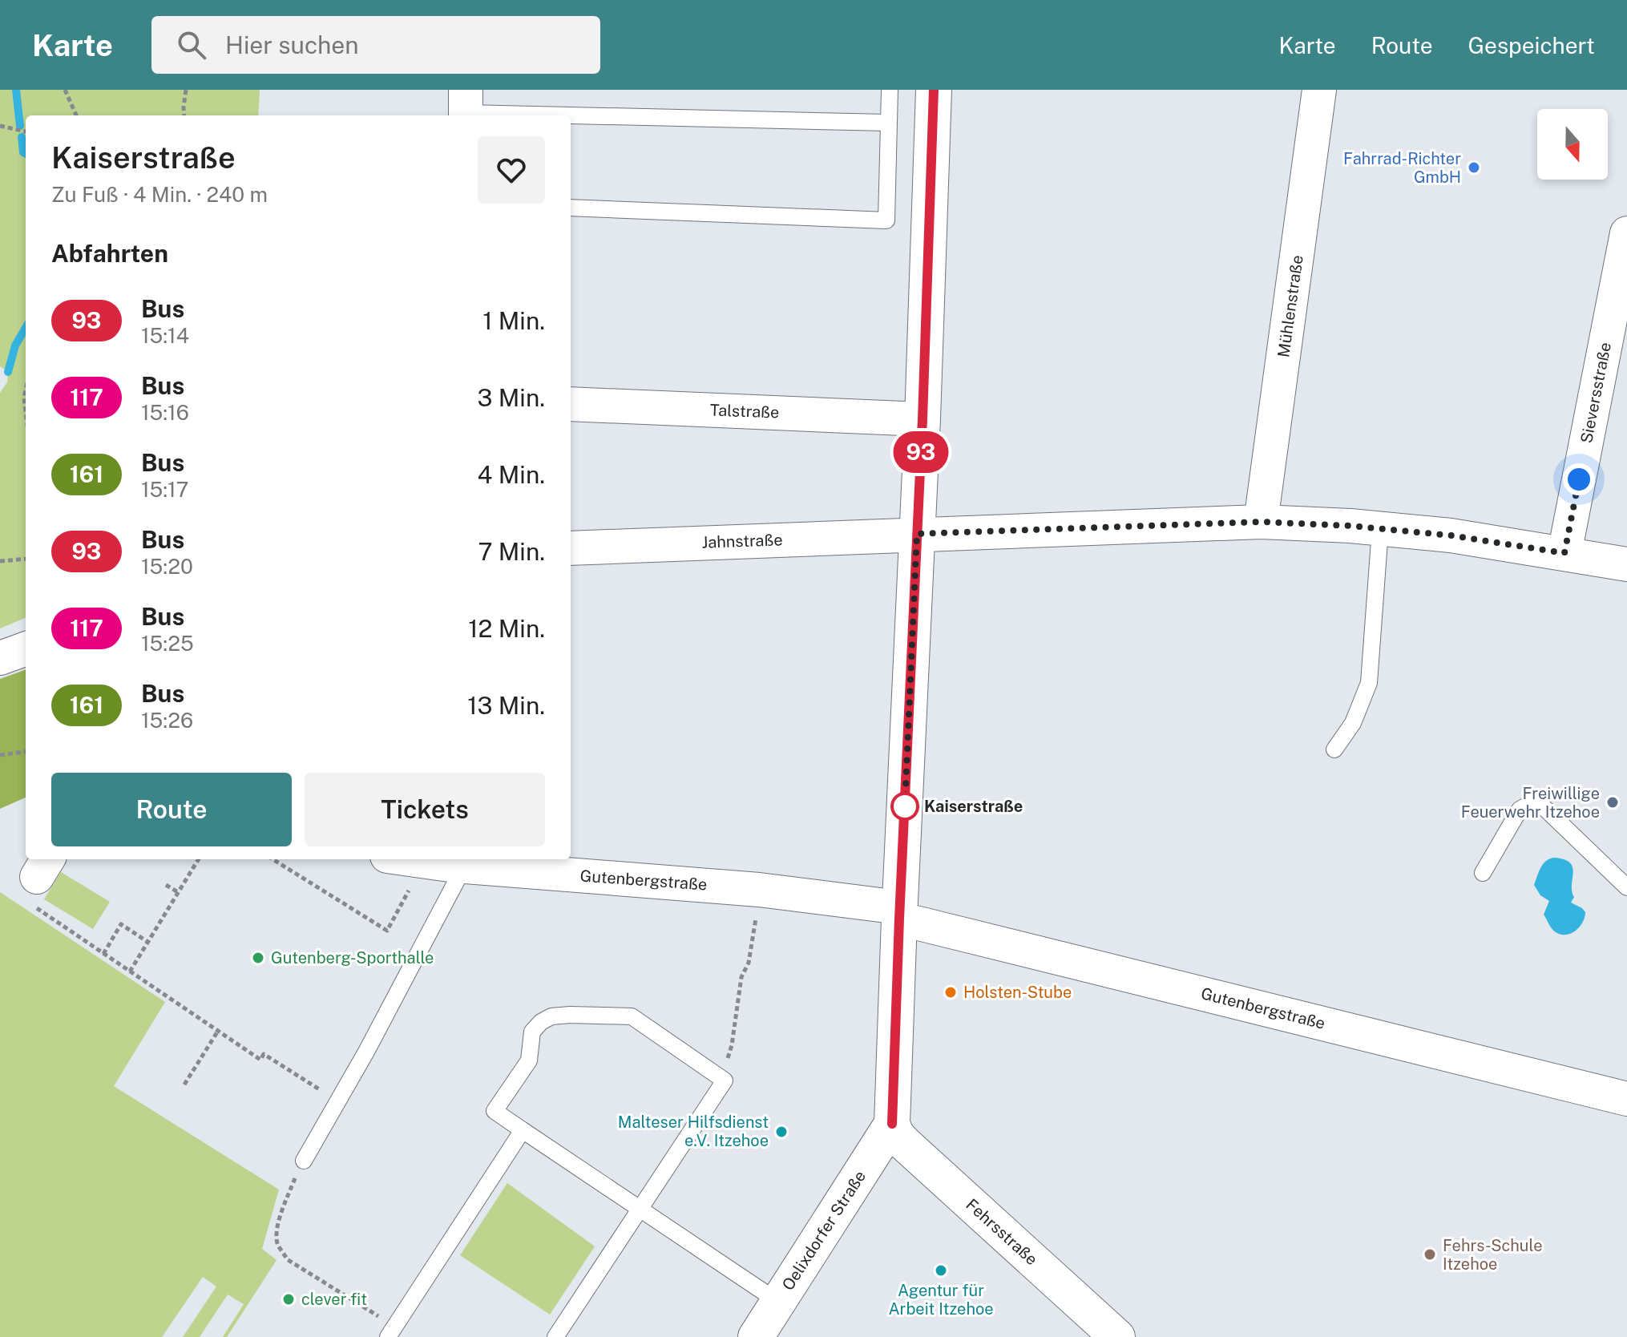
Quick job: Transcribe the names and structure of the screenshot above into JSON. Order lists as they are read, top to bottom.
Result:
{
  "streets": {
    "main road": ["Oelixdorfer Straße", "Fehrsstraße"],
    "street": [
      "Mühlenstraße",
      "Sieversstraße",
      "Talstraße",
      "Jahnstraße",
      "Gutenbergstraße"
    ]
  },
  "crossings": [
    ["Mühlenstraße", "Jahnstraße"],
    ["Sieversstraße", "Jahnstraße"],
    ["Oelixdorfer Straße", "Fehrsstraße"]
  ],
  "places": [
    "Fahrrad-Richter GmbH",
    "Freiwillige Feuerwehr Itzehoe",
    "Kaiserstraße",
    "Gutenberg-Sporthalle",
    "Holsten-Stube",
    "Malteser Hilfsdienst e.V. Itzehoe",
    "Fehrs-Schule Itzehoe",
    "Agentur für Arbeit Itzehoe",
    "clever fit"
  ],
  "lines": ["bus line 93"],
  "north": "bottom",
  "page": {
    "header": "Karte",
    "search": "Hier suchen",
    "nav": ["Karte", "Route", "Gespeichert"],
    "on_map": "93",
    "heading": [
      ["Kaiserstraße", "Zu Fuß · 4 Min. · 240 m"],
      "Abfahrten"
    ],
    "list": [
      {
        "mark": "93",
        "name": "Bus",
        "note": "15:14",
        "value": "1 Min."
      },
      {
        "mark": "117",
        "name": "Bus",
        "note": "15:16",
        "value": "3 Min."
      },
      {
        "mark": "161",
        "name": "Bus",
        "note": "15:17",
        "value": "4 Min."
      },
      {
        "mark": "93",
        "name": "Bus",
        "note": "15:20",
        "value": "7 Min."
      },
      {
        "mark": "117",
        "name": "Bus",
        "note": "15:25",
        "value": "12 Min."
      },
      {
        "mark": "161",
        "name": "Bus",
        "note": "15:26",
        "value": "13 Min."
      }
    ],
    "buttons": ["Route", "Tickets"]
  }
}
